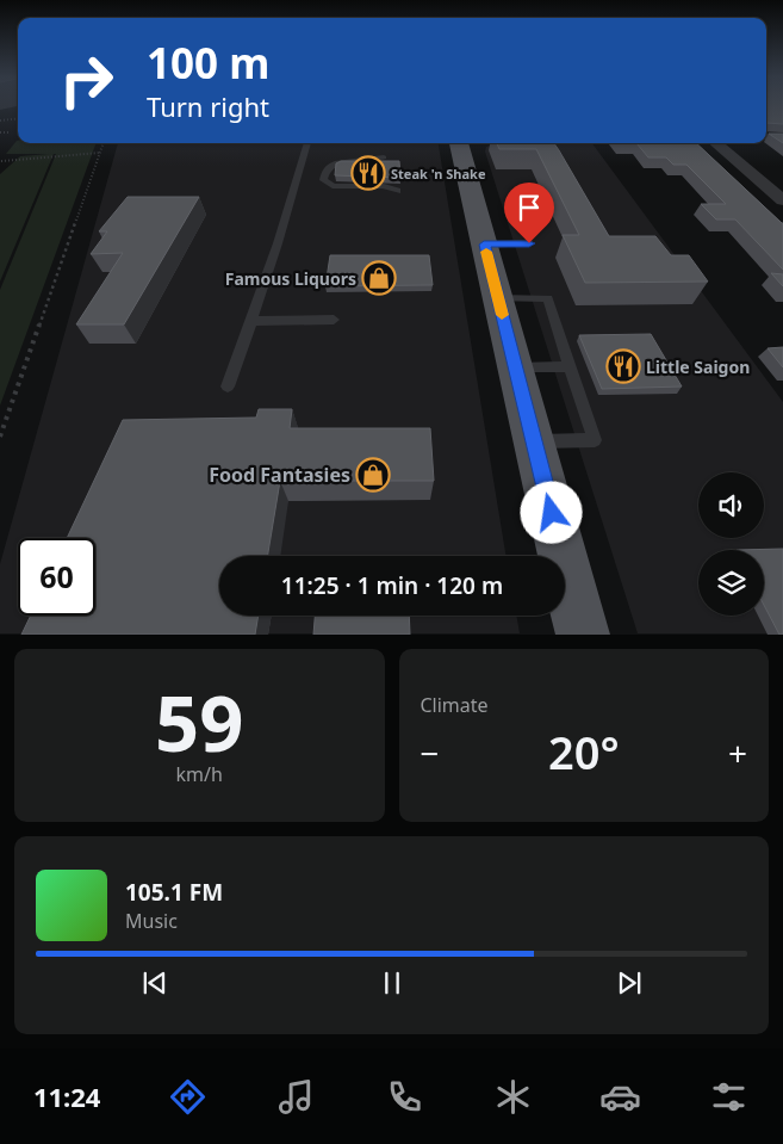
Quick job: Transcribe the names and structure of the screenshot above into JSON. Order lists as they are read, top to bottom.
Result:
{
  "places": {
    "restaurant": ["Steak 'n Shake", "Little Saigon"],
    "shop": ["Famous Liquors", "Food Fantasies"]
  },
  "page": {
    "turn": ["100 m", "Turn right"],
    "limit": "60",
    "trip": "11:25 · 1 min · 120 m",
    "tile": [
      ["59", "km/h"],
      "Climate"
    ],
    "heat": ["−", "20°", "+"],
    "song": ["105.1 FM", "Music"],
    "tabs": "11:24"
  }
}
